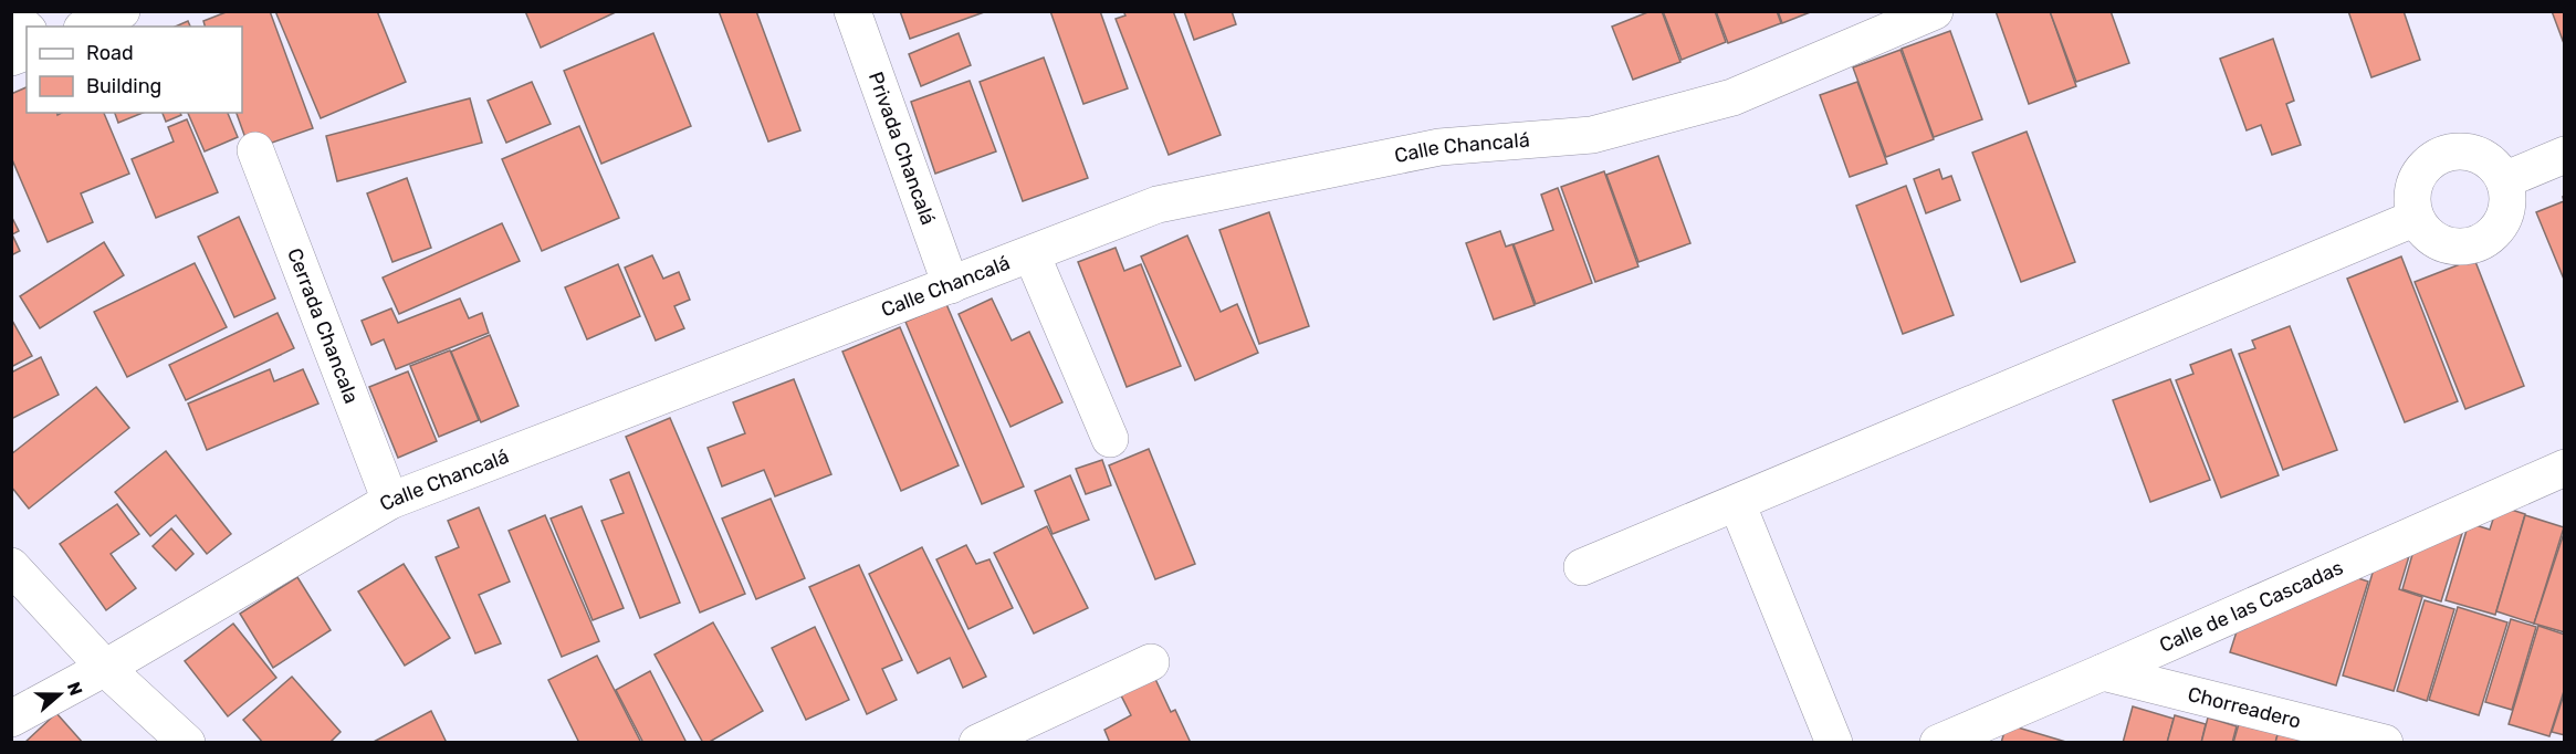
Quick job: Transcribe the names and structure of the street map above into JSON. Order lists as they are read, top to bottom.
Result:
{
  "streets": {
    "street": [
      "Privada Chancalá",
      "Calle Chancalá",
      "Cerrada Chancala",
      "Calle de las Cascadas",
      "Chorreadero"
    ]
  },
  "crossings": [
    ["Privada Chancalá", "Calle Chancalá"],
    ["Calle Chancalá", "Cerrada Chancala"],
    ["Calle de las Cascadas", "Chorreadero"]
  ],
  "legend": ["Road", "Building"],
  "north": "right"
}
